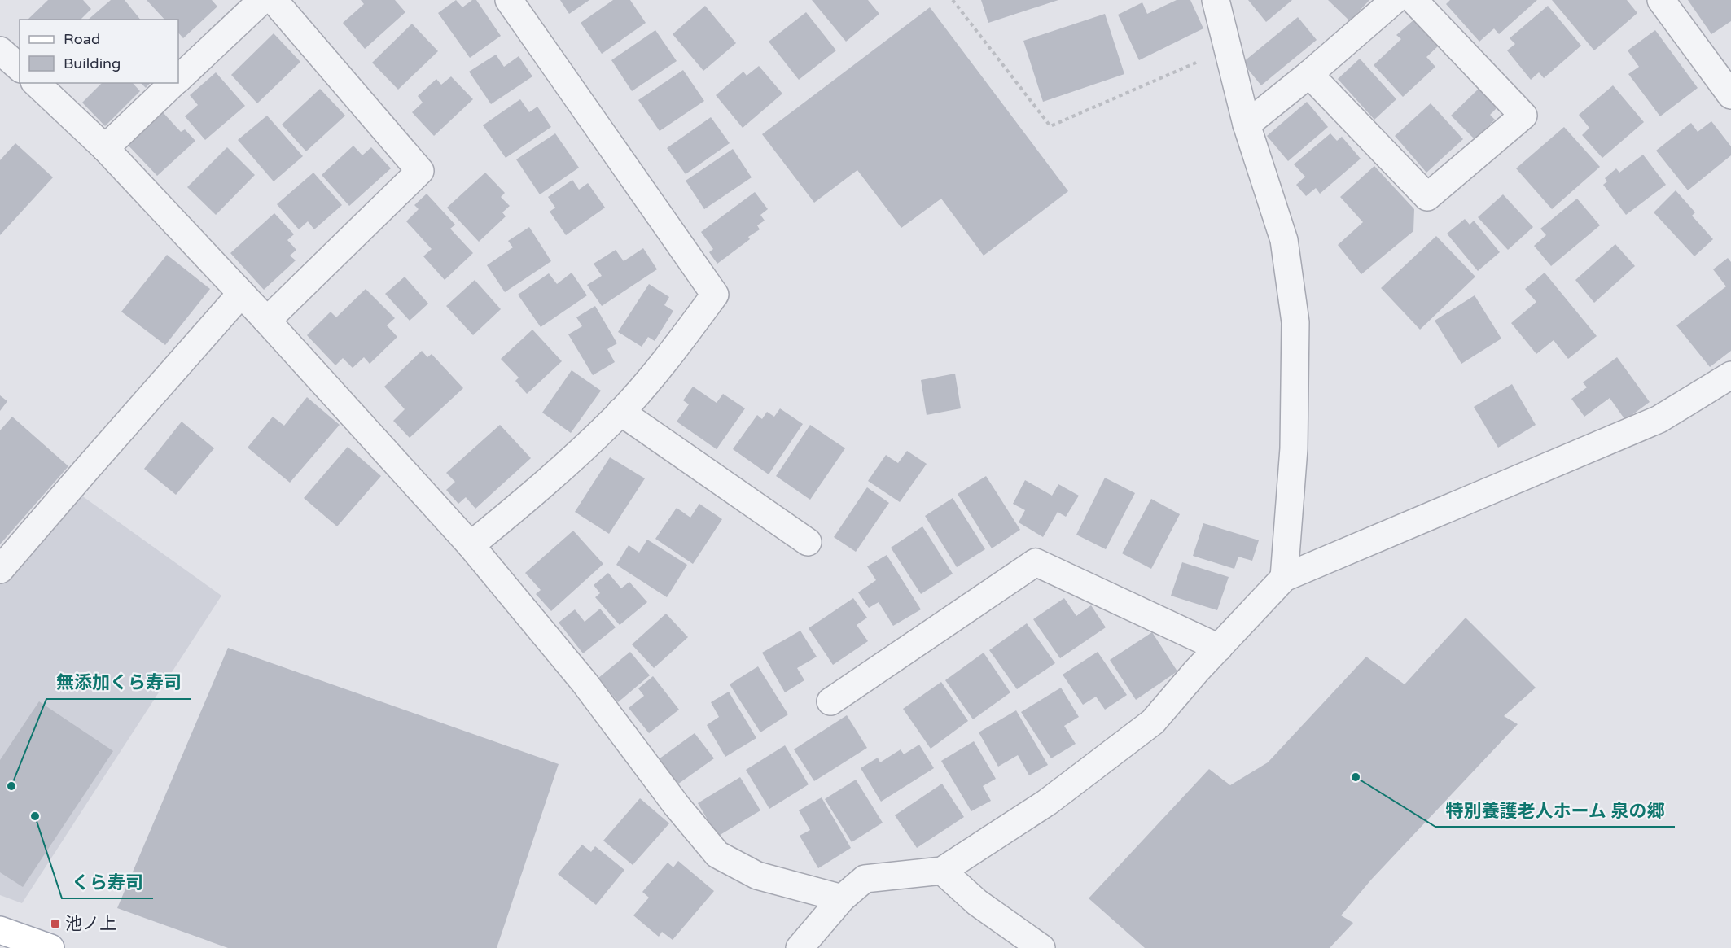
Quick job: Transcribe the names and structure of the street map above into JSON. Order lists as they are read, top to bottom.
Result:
{
  "places": {
    "other": ["特別養護老人ホーム 泉の郷", "無添加くら寿司", "くら寿司"],
    "transit": ["池ノ上"]
  },
  "legend": ["Road", "Building"]
}
